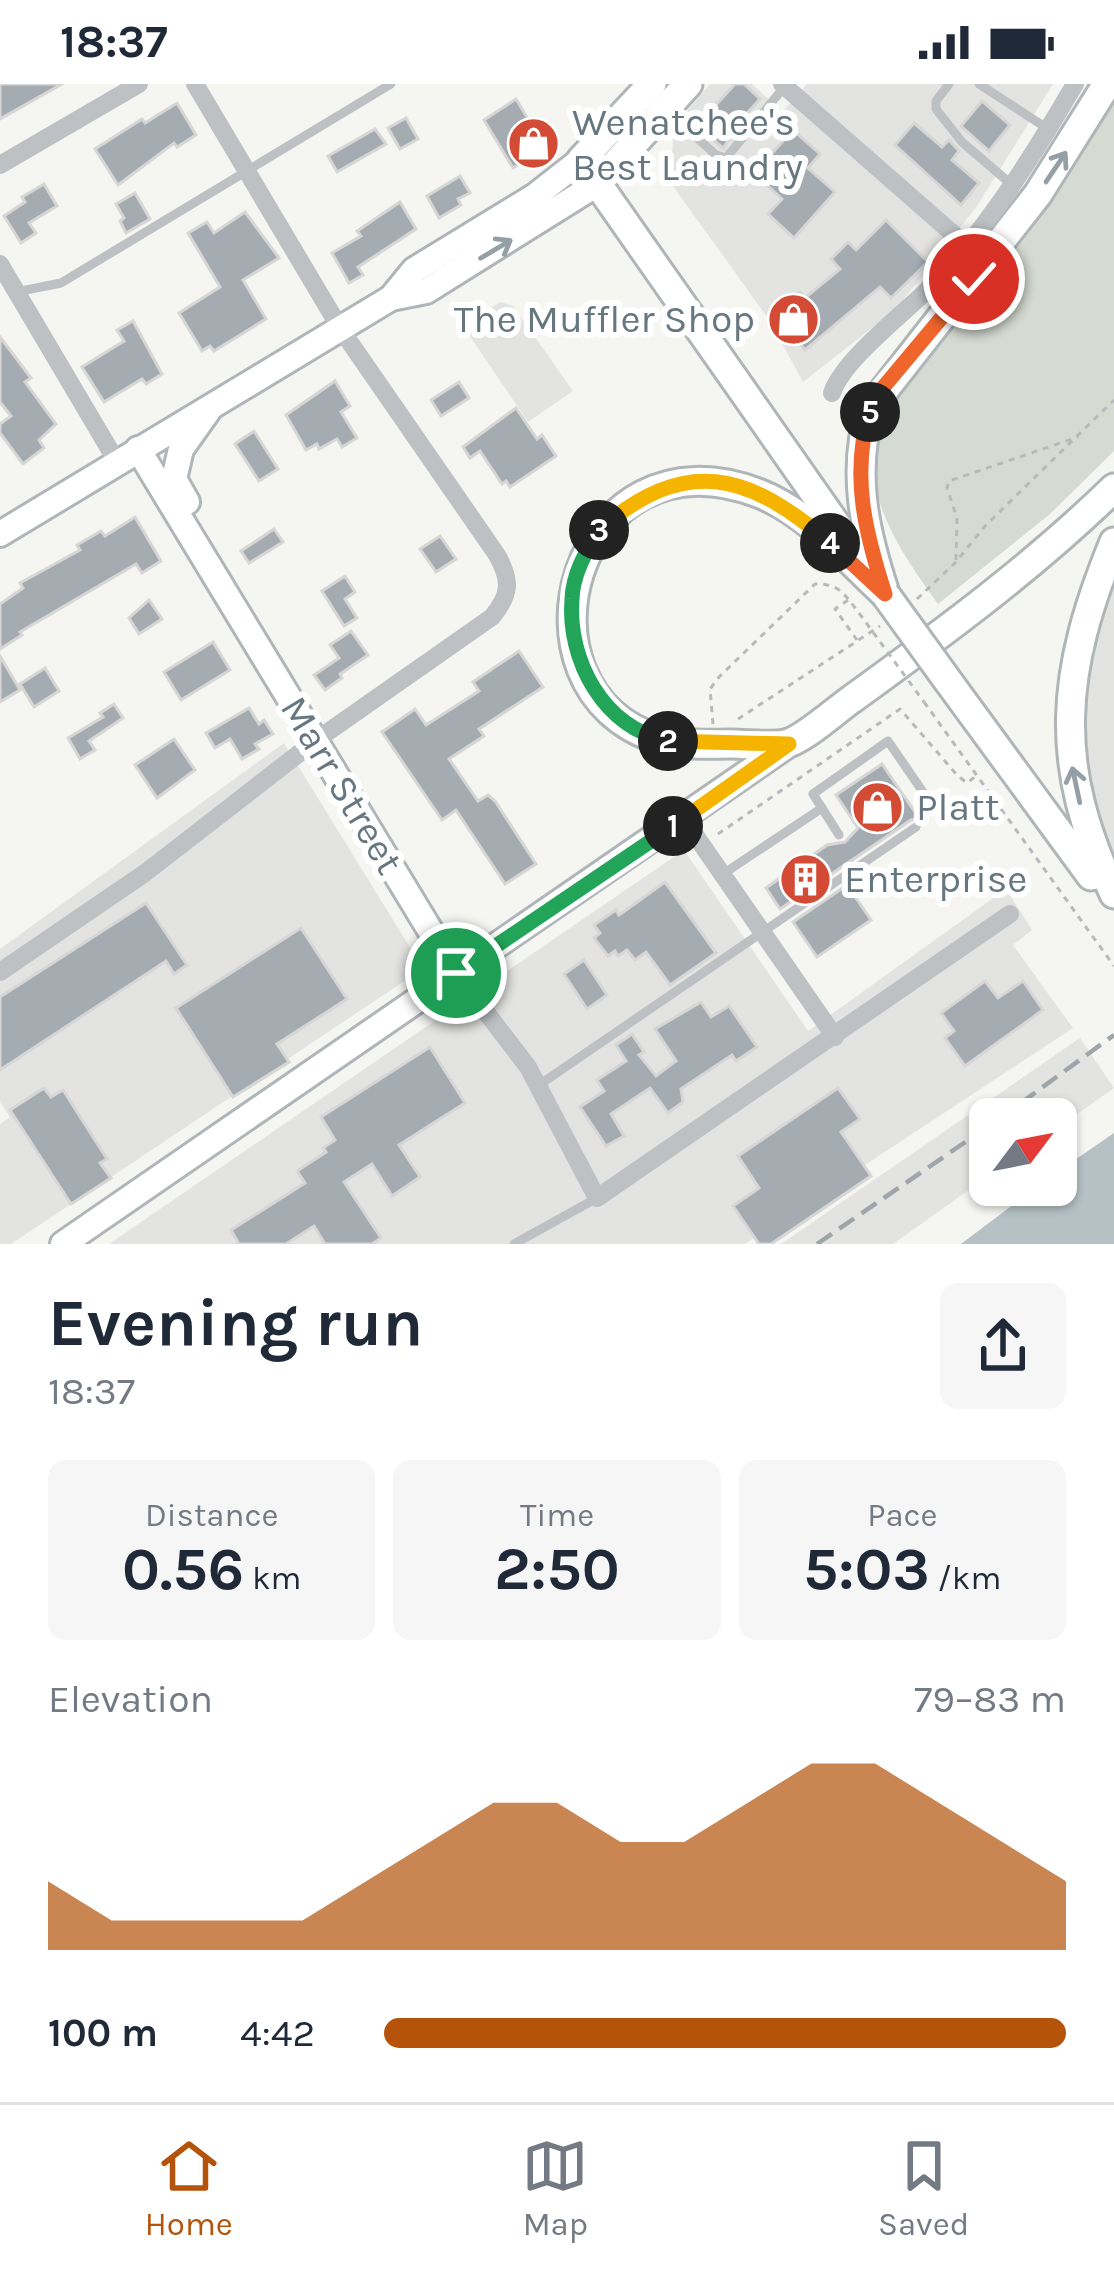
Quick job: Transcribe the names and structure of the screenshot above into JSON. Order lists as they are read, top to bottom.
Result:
{
  "streets": {
    "main road": ["Marr Street"]
  },
  "places": {
    "shop": ["Wenatchee's Best Laundry", "The Muffler Shop", "Platt"],
    "building": ["Enterprise"]
  },
  "north": "top right",
  "page": {
    "status": "18:37",
    "pins": [
      "5",
      "3",
      "4",
      "2",
      "1"
    ],
    "heading": ["Evening run", "18:37"],
    "stats": [
      ["Distance", "0.56 km"],
      ["Time", "2:50"],
      ["Pace", "5:03 /km"]
    ],
    "chart": ["Elevation", "79–83 m"],
    "list": [
      {
        "name": "100 m",
        "note": "4:42"
      }
    ],
    "tabs": ["Home", "Map", "Saved"]
  }
}
